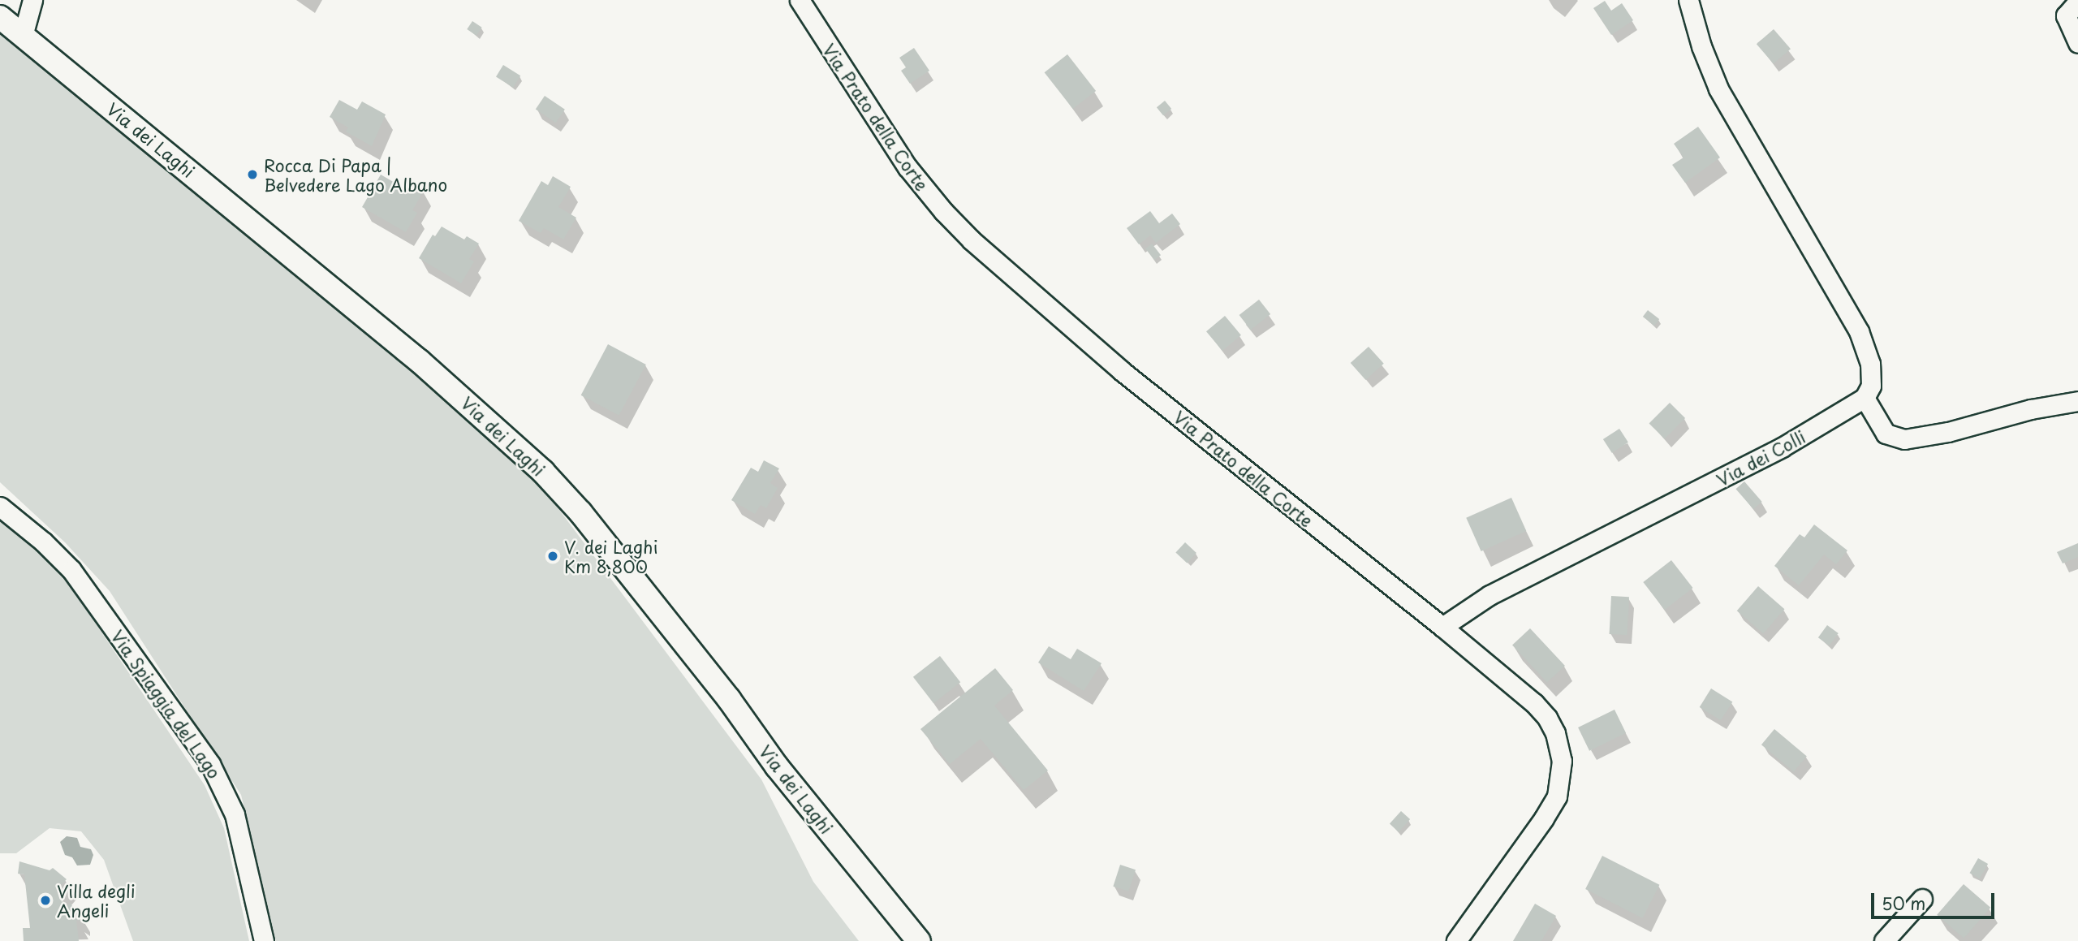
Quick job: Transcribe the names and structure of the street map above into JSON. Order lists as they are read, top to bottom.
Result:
{
  "streets": {
    "main road": ["Via dei Laghi"],
    "street": ["Via Prato della Corte", "Via dei Colli", "Via Spiaggia del Lago"]
  },
  "crossings": [
    ["Via Prato della Corte", "Via dei Colli"]
  ],
  "places": ["Rocca Di Papa | Belvedere Lago Albano", "V. dei Laghi Km 8,800", "Villa degli Angeli"],
  "scale_bar": "50 m"
}
